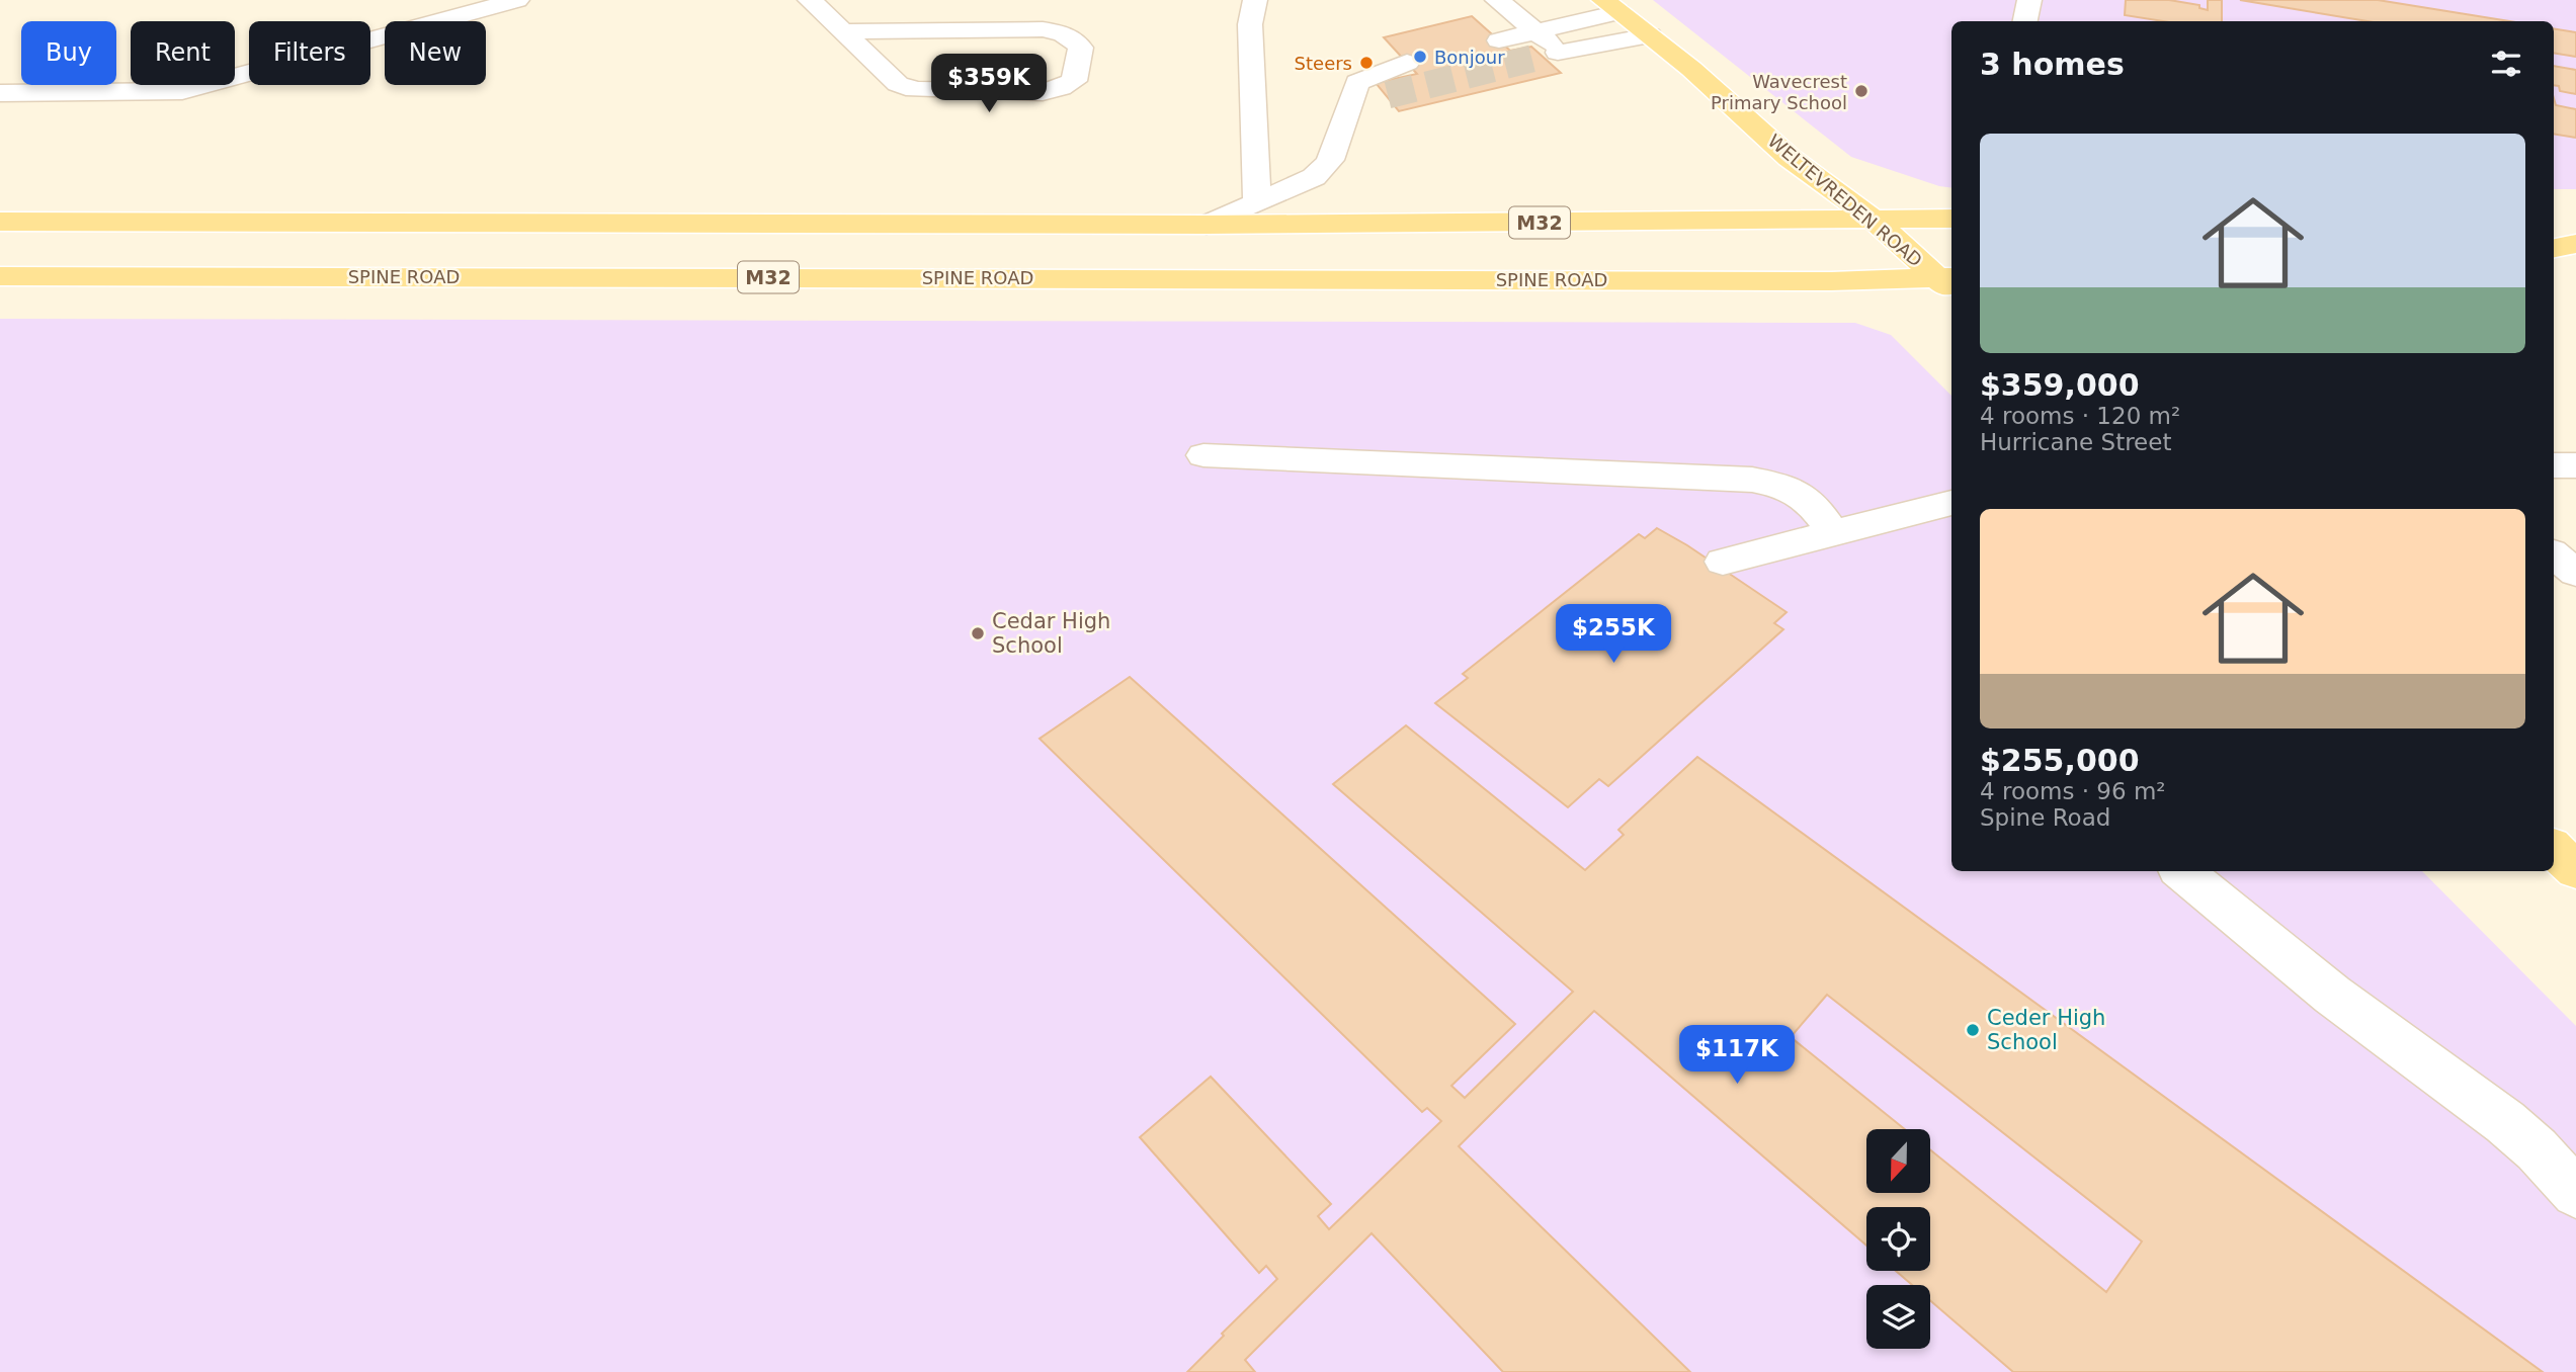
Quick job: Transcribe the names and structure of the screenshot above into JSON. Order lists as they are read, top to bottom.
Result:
{
  "streets": {
    "main road": ["WELTEVREDEN ROAD", "M32", "SPINE ROAD"]
  },
  "crossings": [
    ["WELTEVREDEN ROAD", "M32"],
    ["WELTEVREDEN ROAD", "SPINE ROAD"]
  ],
  "places": [
    "Bonjour",
    "Steers",
    "Wavecrest Primary School",
    "Cedar High School",
    "Ceder High School"
  ],
  "north": "bottom",
  "page": {
    "chip": [
      "Buy",
      "Rent",
      "Filters",
      "New"
    ],
    "heading": "3 homes",
    "price": ["$359K", "$255K", "$117K"],
    "list": [
      {
        "name": "$359,000",
        "note": "4 rooms · 120 m² · Hurricane Street"
      },
      {
        "name": "$255,000",
        "note": "4 rooms · 96 m² · Spine Road"
      }
    ]
  }
}
